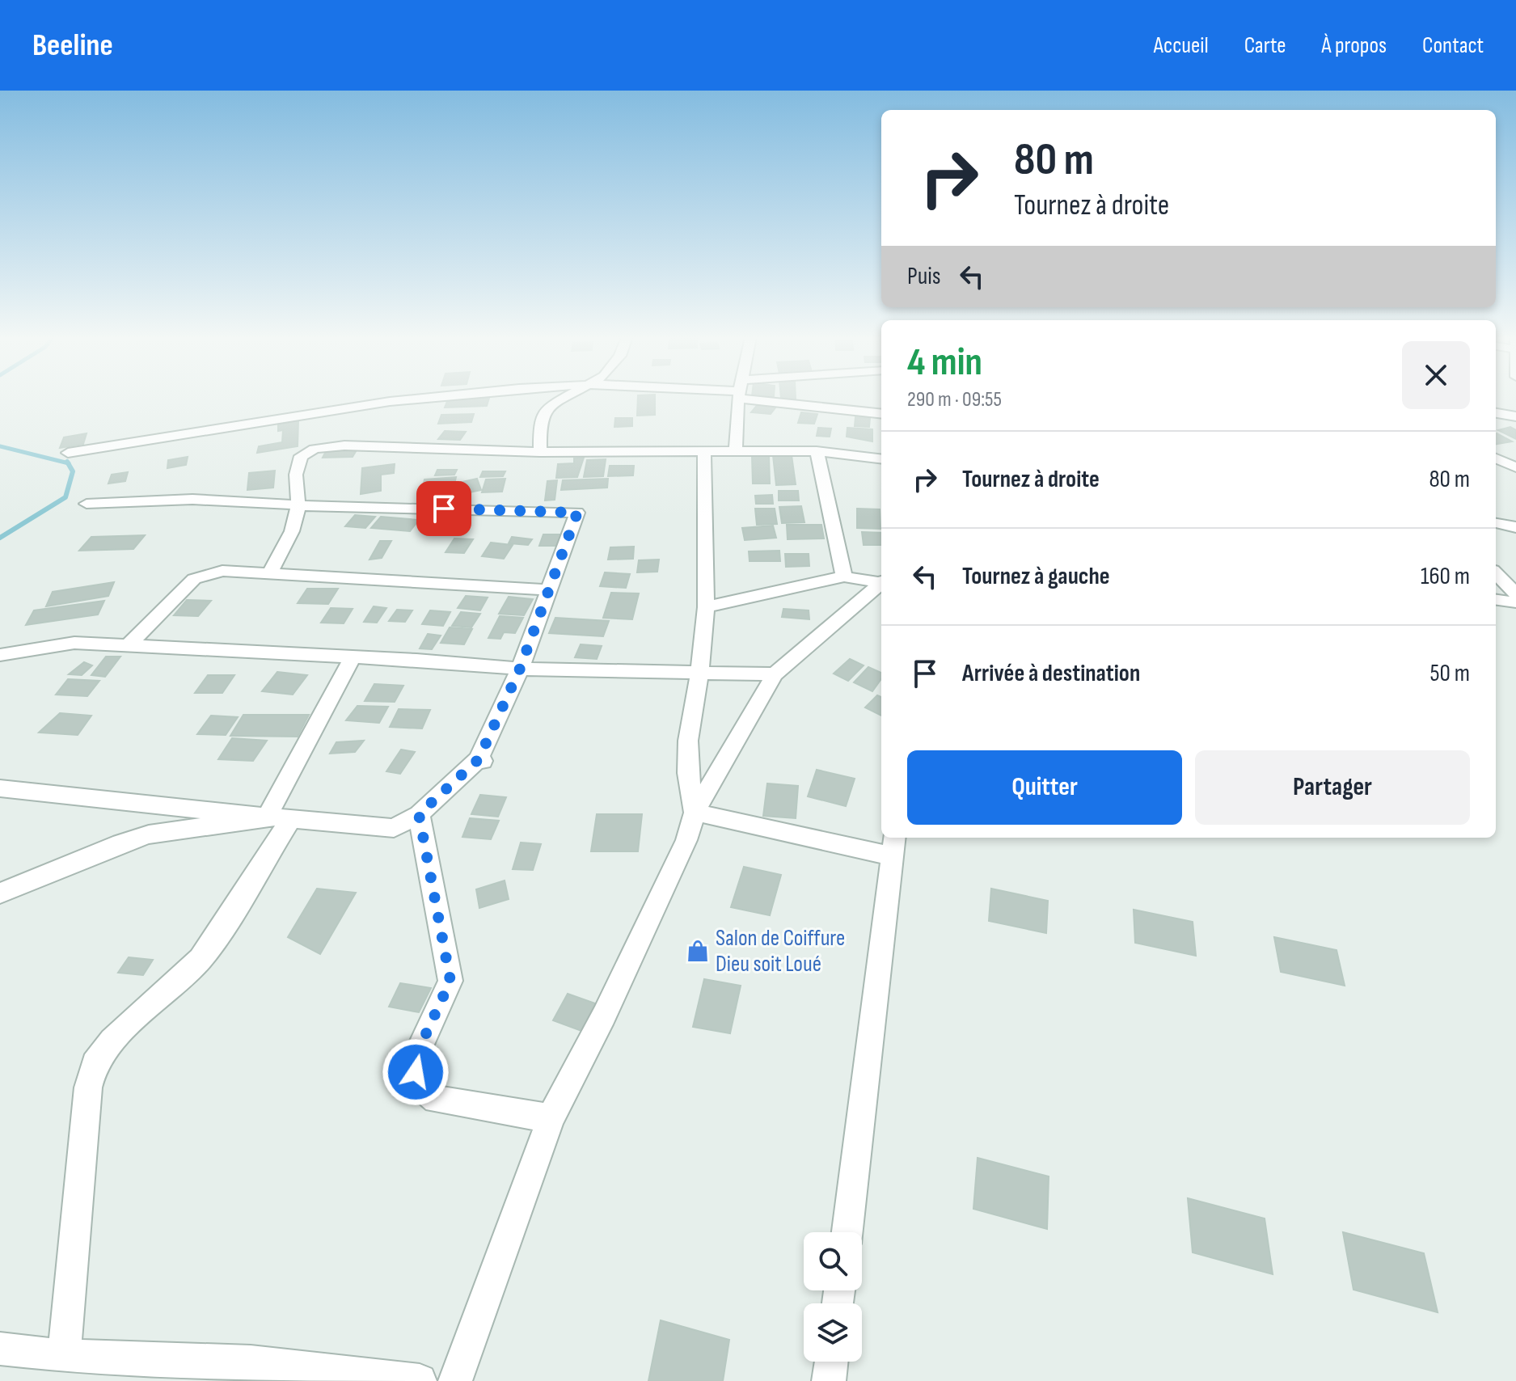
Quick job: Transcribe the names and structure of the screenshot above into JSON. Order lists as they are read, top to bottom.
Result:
{
  "places": {
    "shop": ["Salon de Coiffure Dieu soit Loué"]
  },
  "page": {
    "header": "Beeline",
    "nav": [
      "Accueil",
      "Carte",
      "À propos",
      "Contact"
    ],
    "turn": ["80 m", "Tournez à droite"],
    "then": "Puis",
    "heading": ["4 min", "290 m · 09:55"],
    "list": [
      {
        "name": "Tournez à droite",
        "value": "80 m"
      },
      {
        "name": "Tournez à gauche",
        "value": "160 m"
      },
      {
        "name": "Arrivée à destination",
        "value": "50 m"
      }
    ],
    "buttons": ["Quitter", "Partager"]
  }
}
